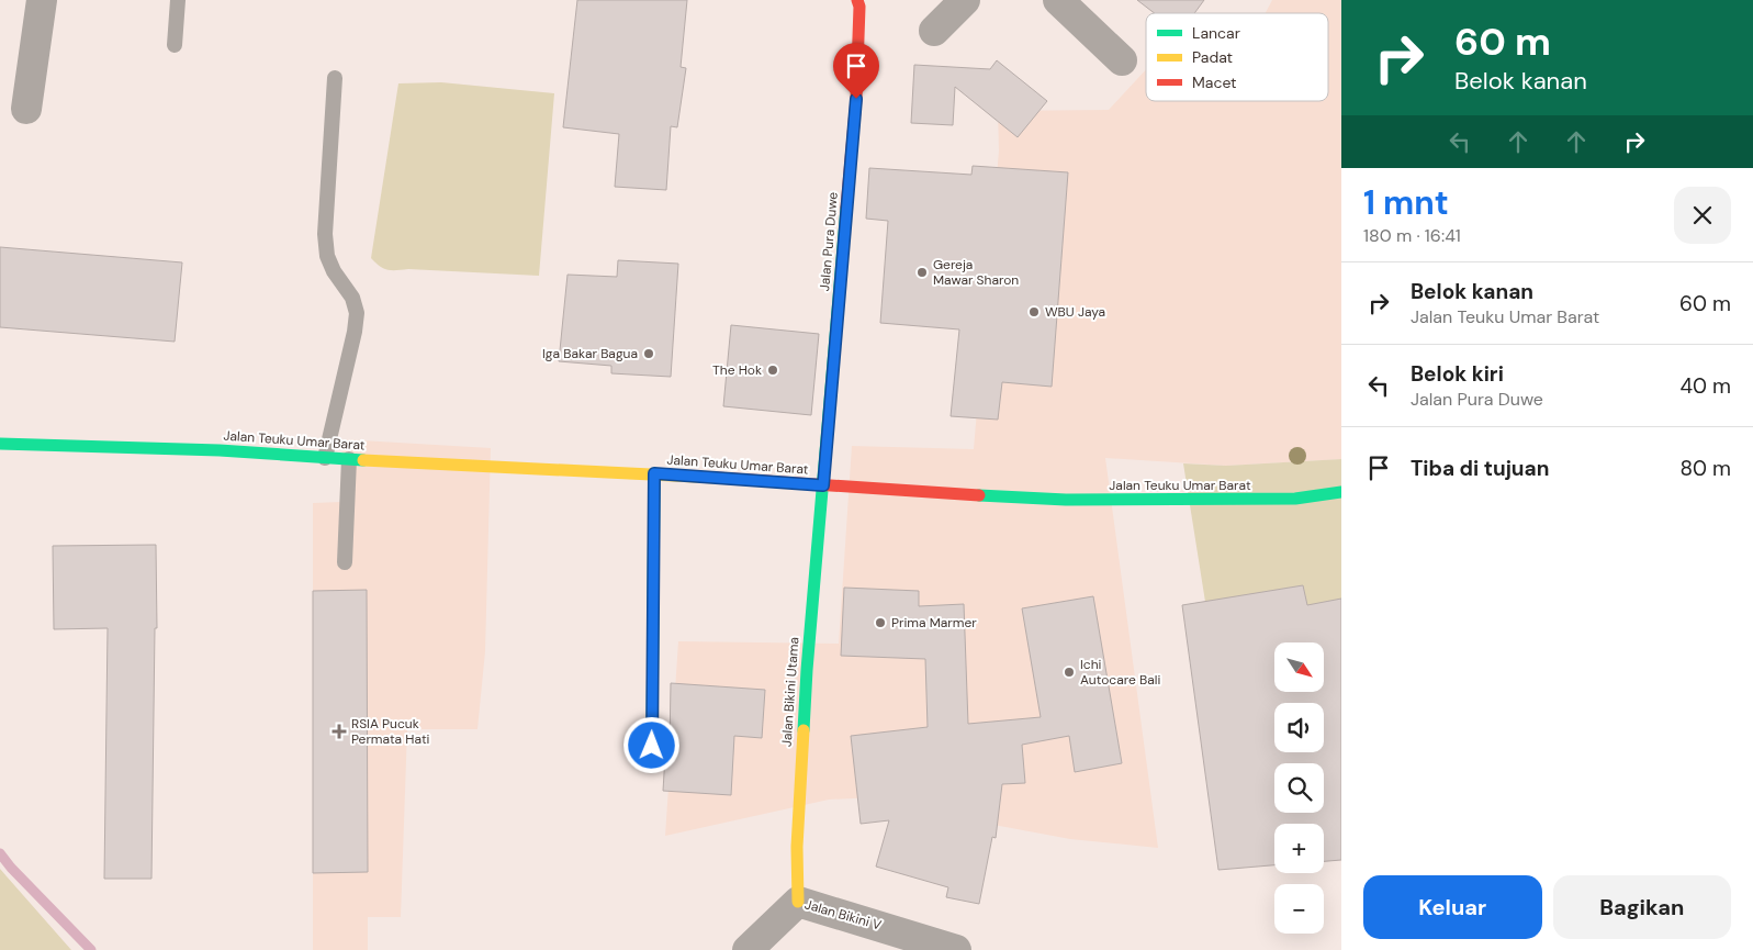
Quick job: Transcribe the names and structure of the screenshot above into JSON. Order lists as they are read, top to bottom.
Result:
{
  "streets": {
    "main road": ["Jalan Pura Duwe", "Jalan Teuku Umar Barat", "Jalan Bikini Utama"],
    "street": ["Jalan Bikini V"]
  },
  "crossings": [
    ["Jalan Pura Duwe", "Jalan Teuku Umar Barat"],
    ["Jalan Pura Duwe", "Jalan Bikini Utama"],
    ["Jalan Teuku Umar Barat", "Jalan Bikini Utama"],
    ["Jalan Bikini Utama", "Jalan Bikini V"]
  ],
  "places": {
    "other": [
      "Gereja Mawar Sharon",
      "WBU Jaya",
      "Iga Bakar Bagua",
      "The Hok",
      "Prima Marmer",
      "Ichi Autocare Bali"
    ],
    "health": ["RSIA Pucuk Permata Hati"]
  },
  "legend": ["Lancar", "Padat", "Macet"],
  "north": "bottom right",
  "page": {
    "turn": ["60 m", "Belok kanan"],
    "heading": ["1 mnt", "180 m · 16:41"],
    "list": [
      {
        "name": "Belok kanan",
        "note": "Jalan Teuku Umar Barat",
        "value": "60 m"
      },
      {
        "name": "Belok kiri",
        "note": "Jalan Pura Duwe",
        "value": "40 m"
      },
      {
        "name": "Tiba di tujuan",
        "value": "80 m"
      }
    ],
    "map_buttons": ["+", "−"],
    "buttons": ["Keluar", "Bagikan"]
  }
}
